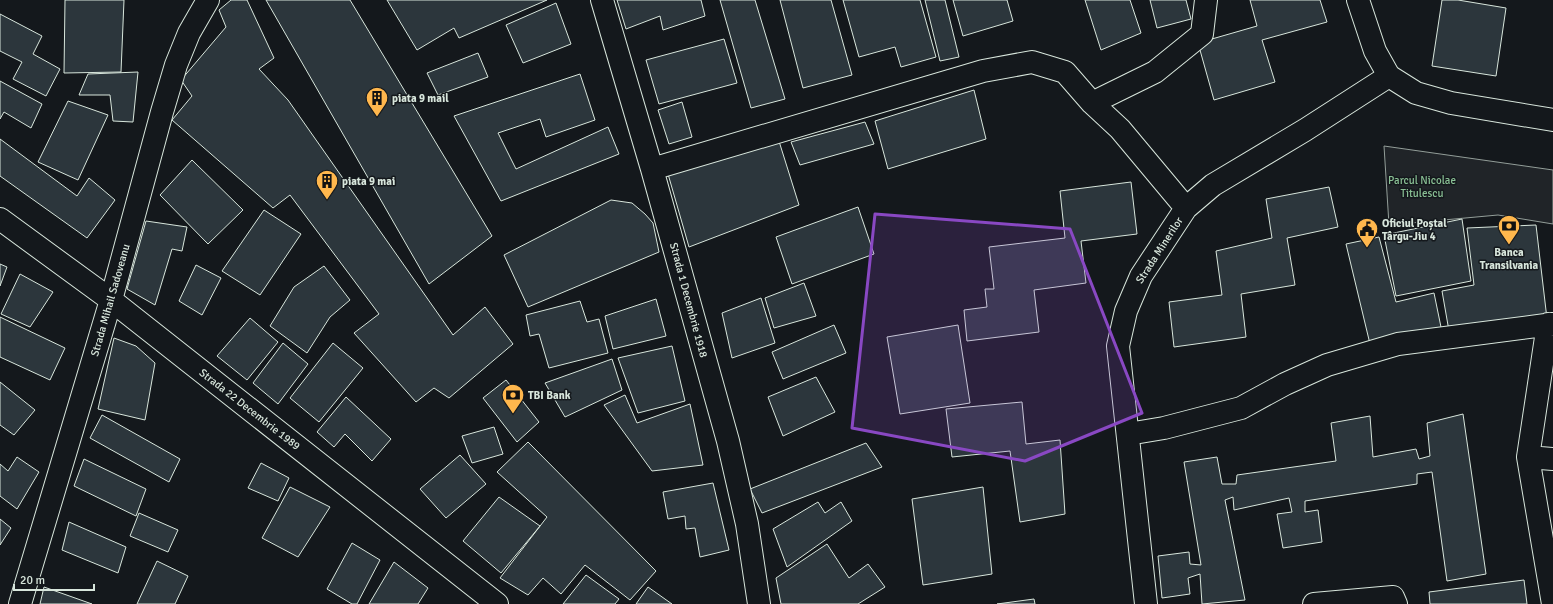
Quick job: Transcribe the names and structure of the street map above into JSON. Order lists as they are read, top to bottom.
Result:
{
  "streets": {
    "street": [
      "Strada Minerilor",
      "Strada Mihail Sadoveanu",
      "Strada 1 Decembrie 1918",
      "Strada 22 Decembrie 1989"
    ]
  },
  "crossings": [
    ["Strada Mihail Sadoveanu", "Strada 22 Decembrie 1989"]
  ],
  "parks": ["Parcul Nicolae Titulescu"],
  "places": {
    "building": ["piata 9 mail", "piata 9 mai"],
    "bank": ["Banca Transilvania", "TBI Bank"],
    "public building": ["Oficiul Poștal Târgu-Jiu 4"]
  },
  "scale_bar": "20 m"
}
